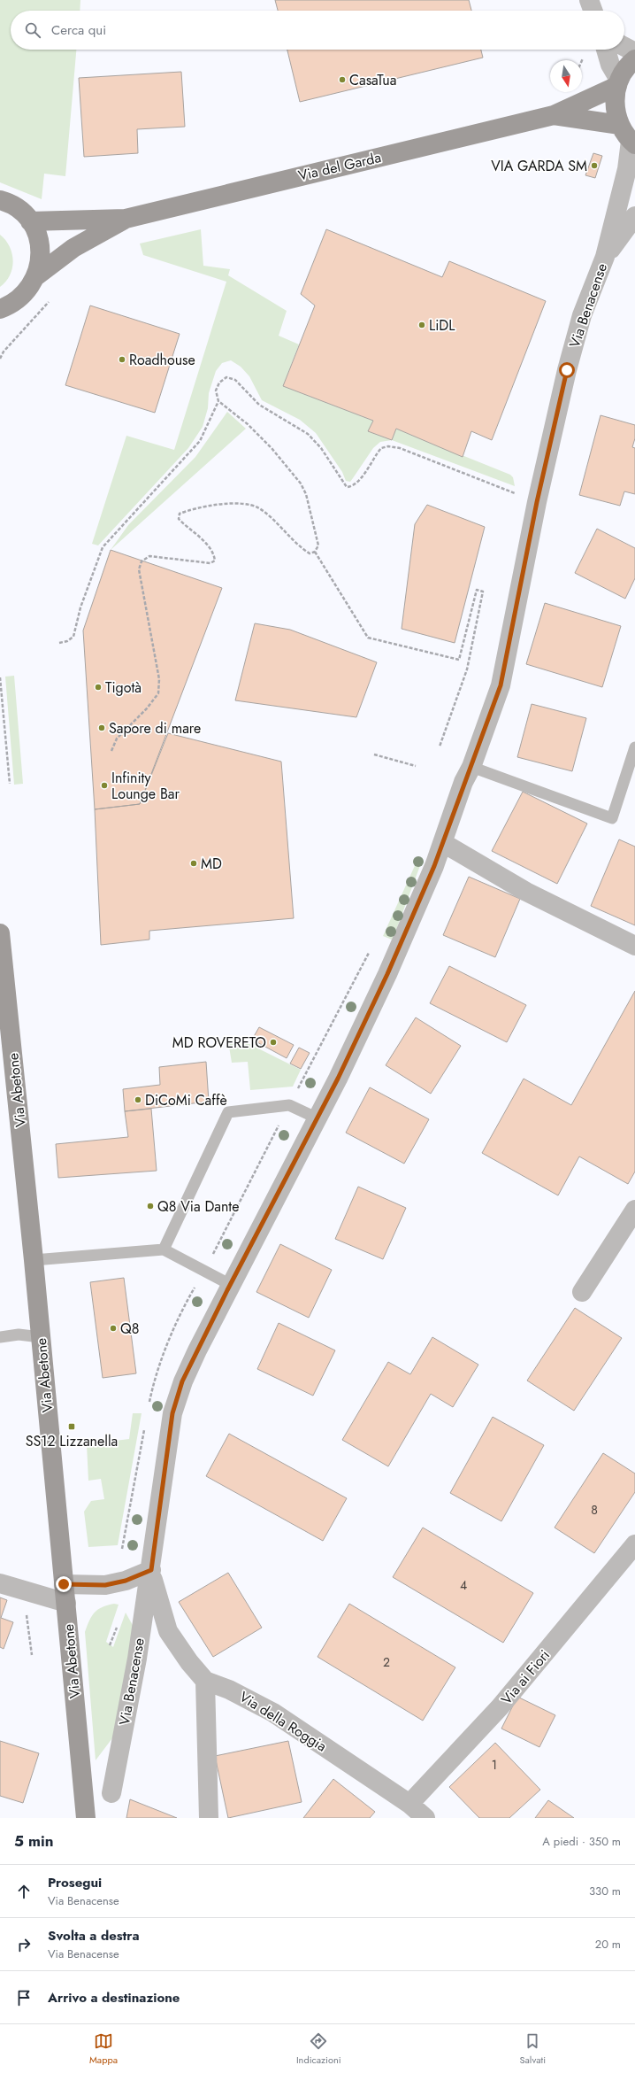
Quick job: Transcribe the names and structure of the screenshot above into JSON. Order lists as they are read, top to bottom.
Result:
{
  "streets": {
    "main road": ["Via del Garda", "Via Abetone"],
    "street": ["Via Benacense", "Via ai Fiori", "Via della Roggia"]
  },
  "crossings": [
    ["Via Benacense", "Via della Roggia"],
    ["Via ai Fiori", "Via della Roggia"]
  ],
  "places": {
    "other": [
      "CasaTua",
      "VIA GARDA SM",
      "LiDL",
      "Roadhouse",
      "Tigotà",
      "Sapore di mare",
      "Infinity Lounge Bar",
      "MD",
      "MD ROVERETO",
      "DiCoMi Caffè",
      "Q8 Via Dante",
      "Q8"
    ],
    "transit": ["SS12 Lizzanella"]
  },
  "house_numbers": [
    "8",
    "4",
    "2",
    "1"
  ],
  "north": "bottom",
  "page": {
    "search": "Cerca qui",
    "heading": ["5 min", "A piedi · 350 m"],
    "list": [
      ["Prosegui", "Via Benacense", "330 m"],
      ["Svolta a destra", "Via Benacense", "20 m"],
      "Arrivo a destinazione"
    ],
    "nav": ["Mappa", "Indicazioni", "Salvati"]
  }
}
